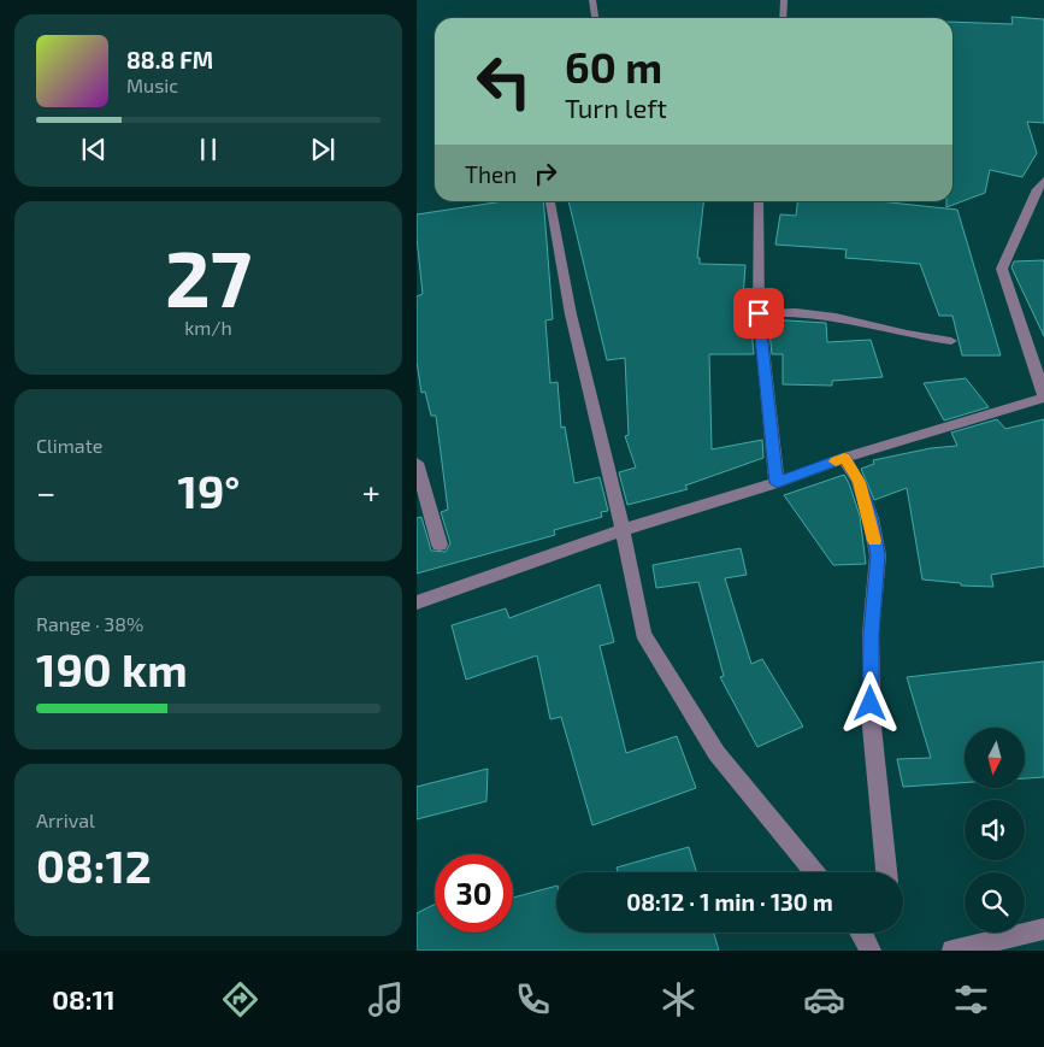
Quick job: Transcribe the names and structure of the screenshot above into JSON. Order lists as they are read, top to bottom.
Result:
{
  "north": "bottom",
  "page": {
    "turn": ["60 m", "Turn left"],
    "song": ["88.8 FM", "Music"],
    "then": "Then",
    "tile": [
      ["27", "km/h"],
      "Climate",
      ["Range · 38%", "190 km"],
      ["Arrival", "08:12"]
    ],
    "heat": ["−", "19°", "+"],
    "limit": "30",
    "trip": "08:12 · 1 min · 130 m",
    "tabs": "08:11"
  }
}
